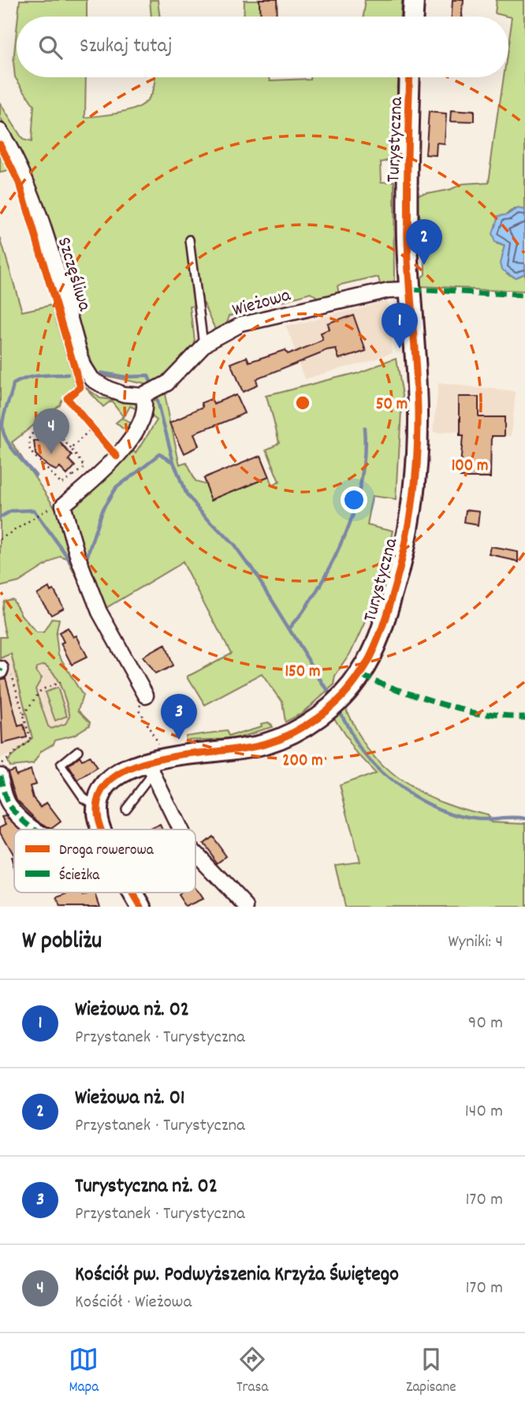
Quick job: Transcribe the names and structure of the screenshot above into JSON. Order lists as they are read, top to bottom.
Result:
{
  "streets": {
    "street": ["Turystyczna", "Szczęśliwa", "Wieżowa"]
  },
  "crossings": [
    ["Turystyczna", "Wieżowa"],
    ["Szczęśliwa", "Wieżowa"]
  ],
  "legend": ["Droga rowerowa", "Ścieżka"],
  "page": {
    "search": "Szukaj tutaj",
    "pins": [
      "2",
      "1",
      "4",
      "3"
    ],
    "heading": ["W pobliżu", "Wyniki: 4"],
    "list": [
      {
        "mark": "1",
        "name": "Wieżowa nż. 02",
        "note": "Przystanek · Turystyczna",
        "value": "90 m"
      },
      {
        "mark": "2",
        "name": "Wieżowa nż. 01",
        "note": "Przystanek · Turystyczna",
        "value": "140 m"
      },
      {
        "mark": "3",
        "name": "Turystyczna nż. 02",
        "note": "Przystanek · Turystyczna",
        "value": "170 m"
      },
      {
        "mark": "4",
        "name": "Kościół pw. Podwyższenia Krzyża Świętego",
        "note": "Kościół · Wieżowa",
        "value": "170 m"
      }
    ],
    "nav": ["Mapa", "Trasa", "Zapisane"]
  },
  "rings": [
    "50 m",
    "100 m",
    "150 m",
    "200 m"
  ]
}
